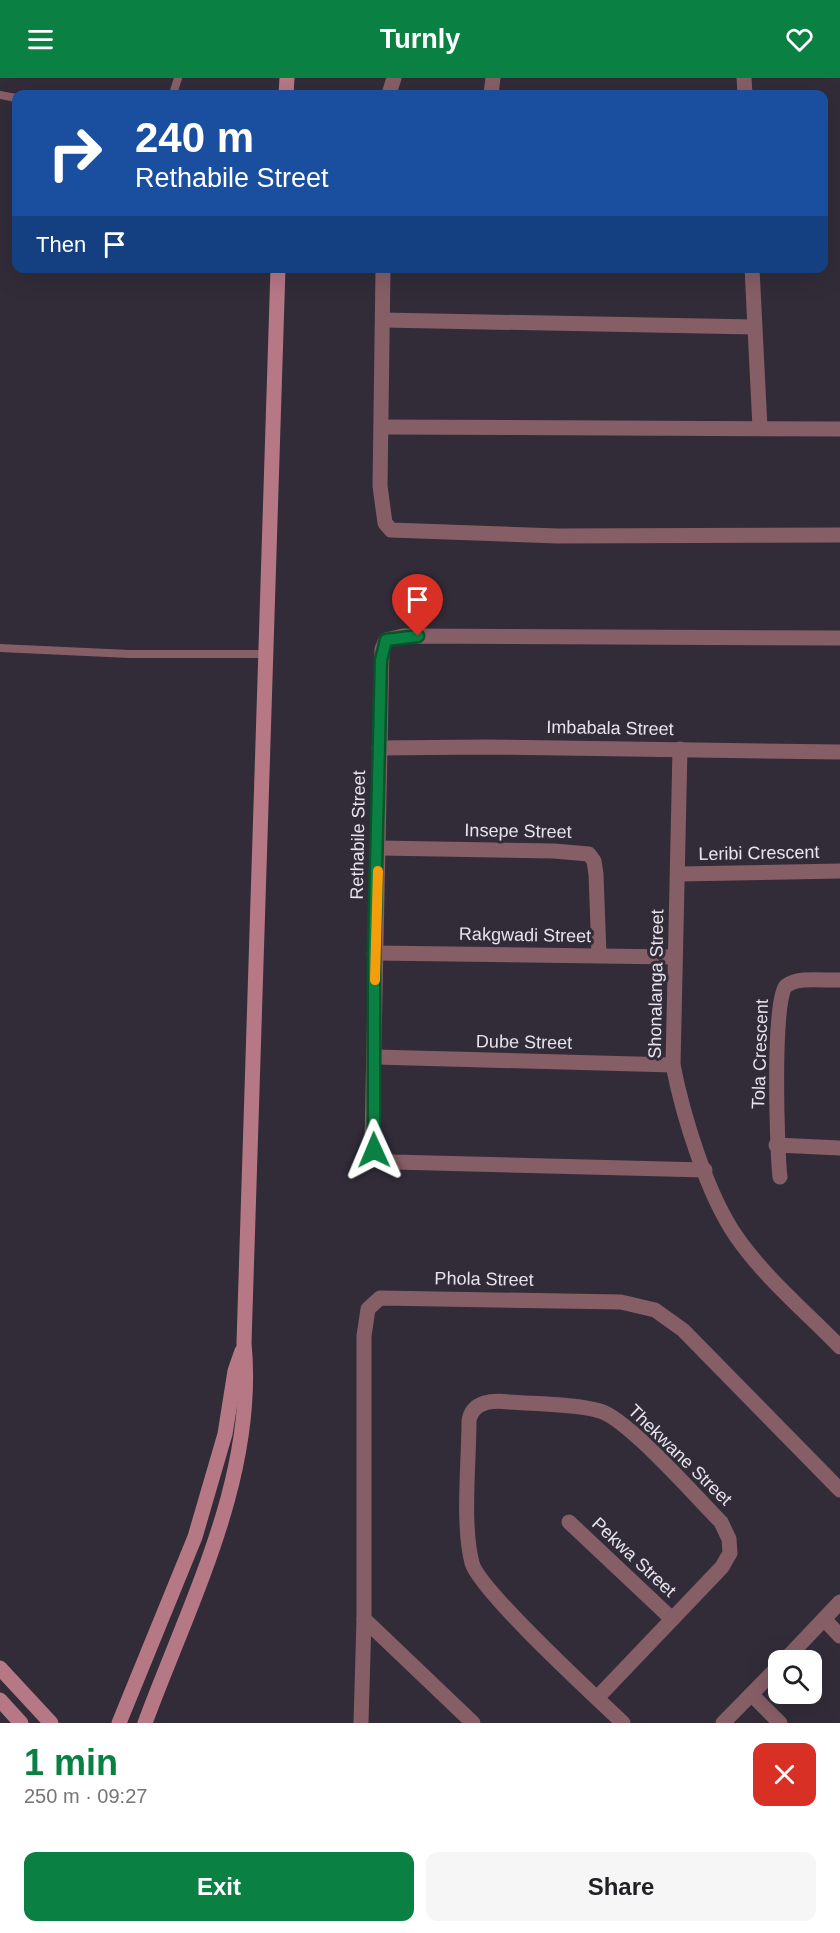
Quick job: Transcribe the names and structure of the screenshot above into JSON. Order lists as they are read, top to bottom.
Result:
{
  "streets": {
    "street": [
      "Imbabala Street",
      "Insepe Street",
      "Rethabile Street",
      "Leribi Crescent",
      "Rakgwadi Street",
      "Shonalanga Street",
      "Dube Street",
      "Tola Crescent",
      "Phola Street",
      "Thekwane Street",
      "Pekwa Street"
    ]
  },
  "crossings": [
    ["Imbabala Street", "Rethabile Street"],
    ["Imbabala Street", "Shonalanga Street"],
    ["Insepe Street", "Rethabile Street"],
    ["Insepe Street", "Rakgwadi Street"],
    ["Rethabile Street", "Rakgwadi Street"],
    ["Rethabile Street", "Shonalanga Street"],
    ["Rethabile Street", "Dube Street"],
    ["Leribi Crescent", "Shonalanga Street"],
    ["Rakgwadi Street", "Shonalanga Street"],
    ["Shonalanga Street", "Dube Street"],
    ["Thekwane Street", "Pekwa Street"]
  ],
  "page": {
    "header": "Turnly",
    "turn": ["240 m", "Rethabile Street"],
    "then": "Then",
    "heading": ["1 min", "250 m · 09:27"],
    "buttons": ["Exit", "Share"]
  }
}
